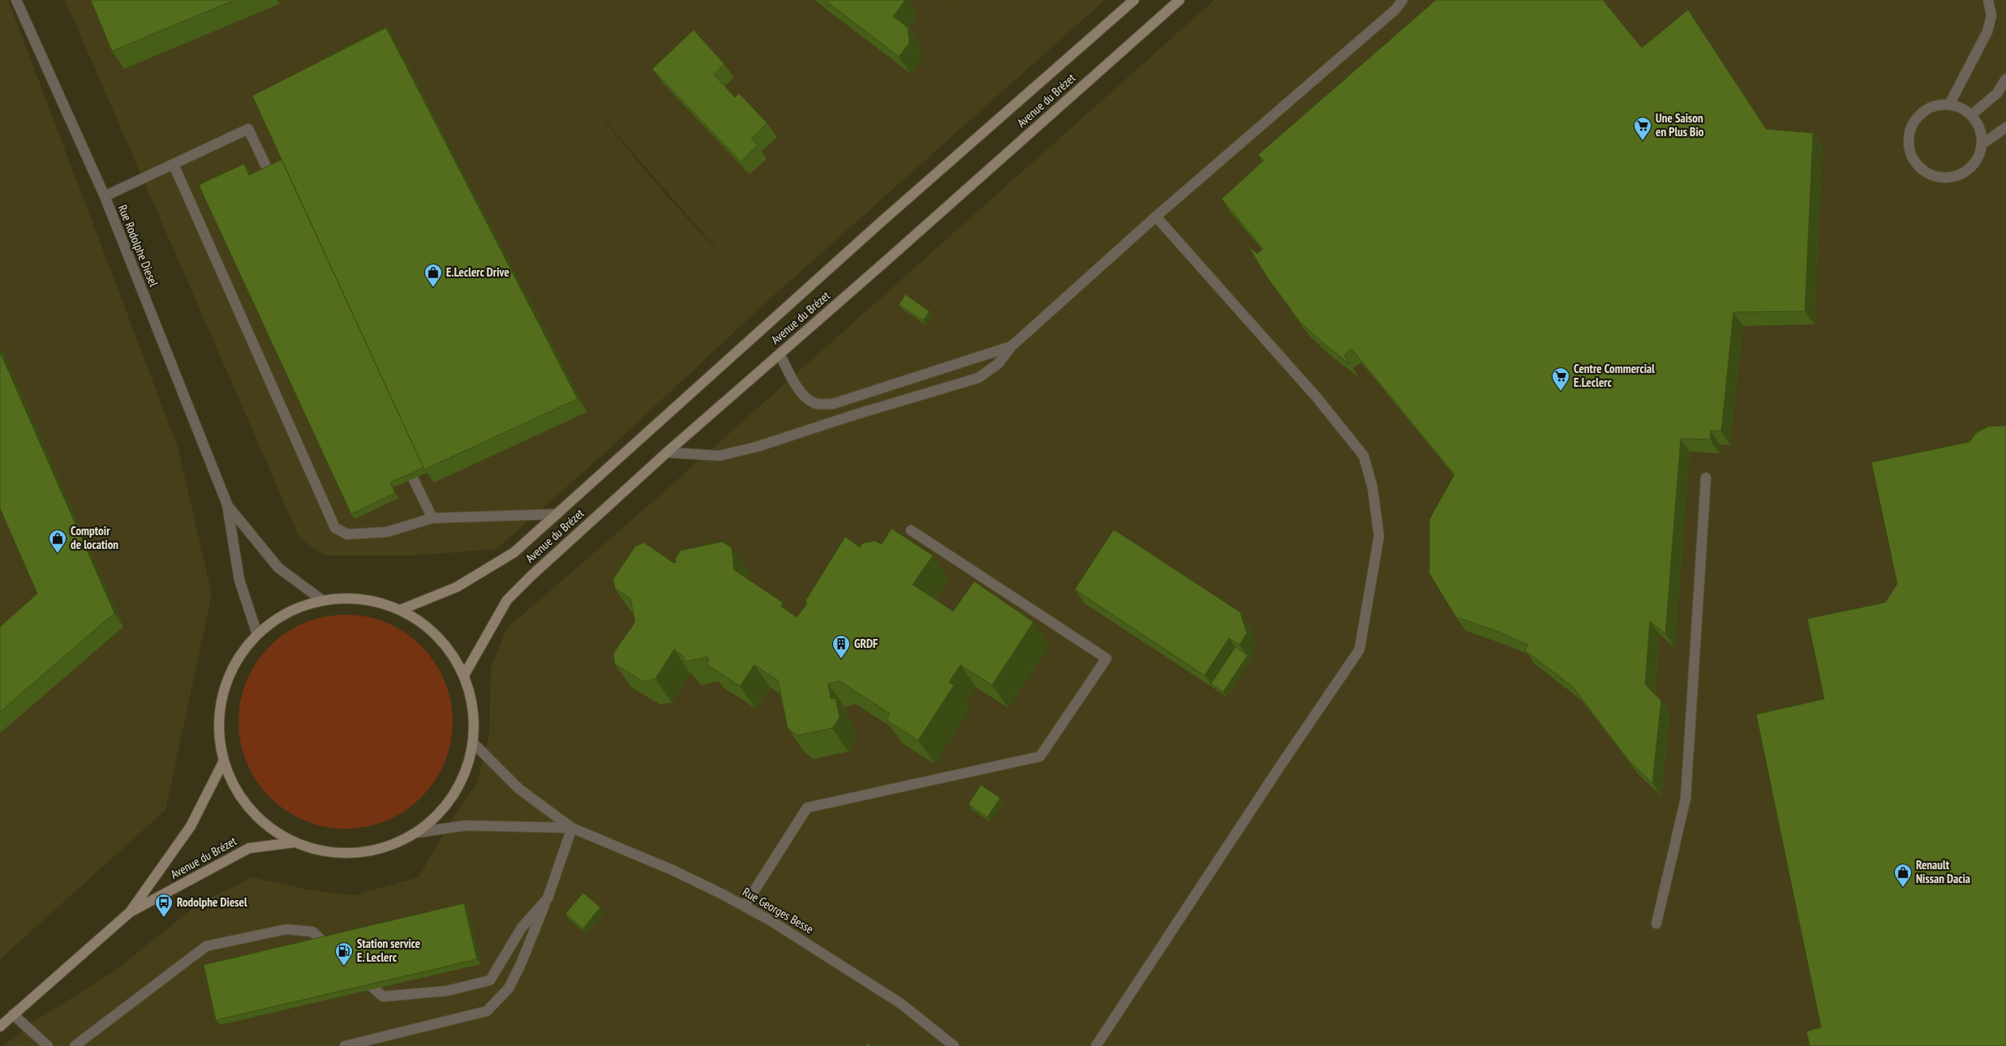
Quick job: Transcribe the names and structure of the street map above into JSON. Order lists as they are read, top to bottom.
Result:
{
  "streets": {
    "street": ["Avenue du Brézet", "Rue Rodolphe Diesel", "Rue Georges Besse"]
  },
  "places": {
    "supermarket": ["Une Saison en Plus Bio", "Centre Commercial E.Leclerc"],
    "shop": ["E.Leclerc Drive", "Comptoir de location", "Renault Nissan Dacia"],
    "building": ["GRDF"],
    "bus stop": ["Rodolphe Diesel"],
    "fuel station": ["Station service E. Leclerc"]
  }
}
